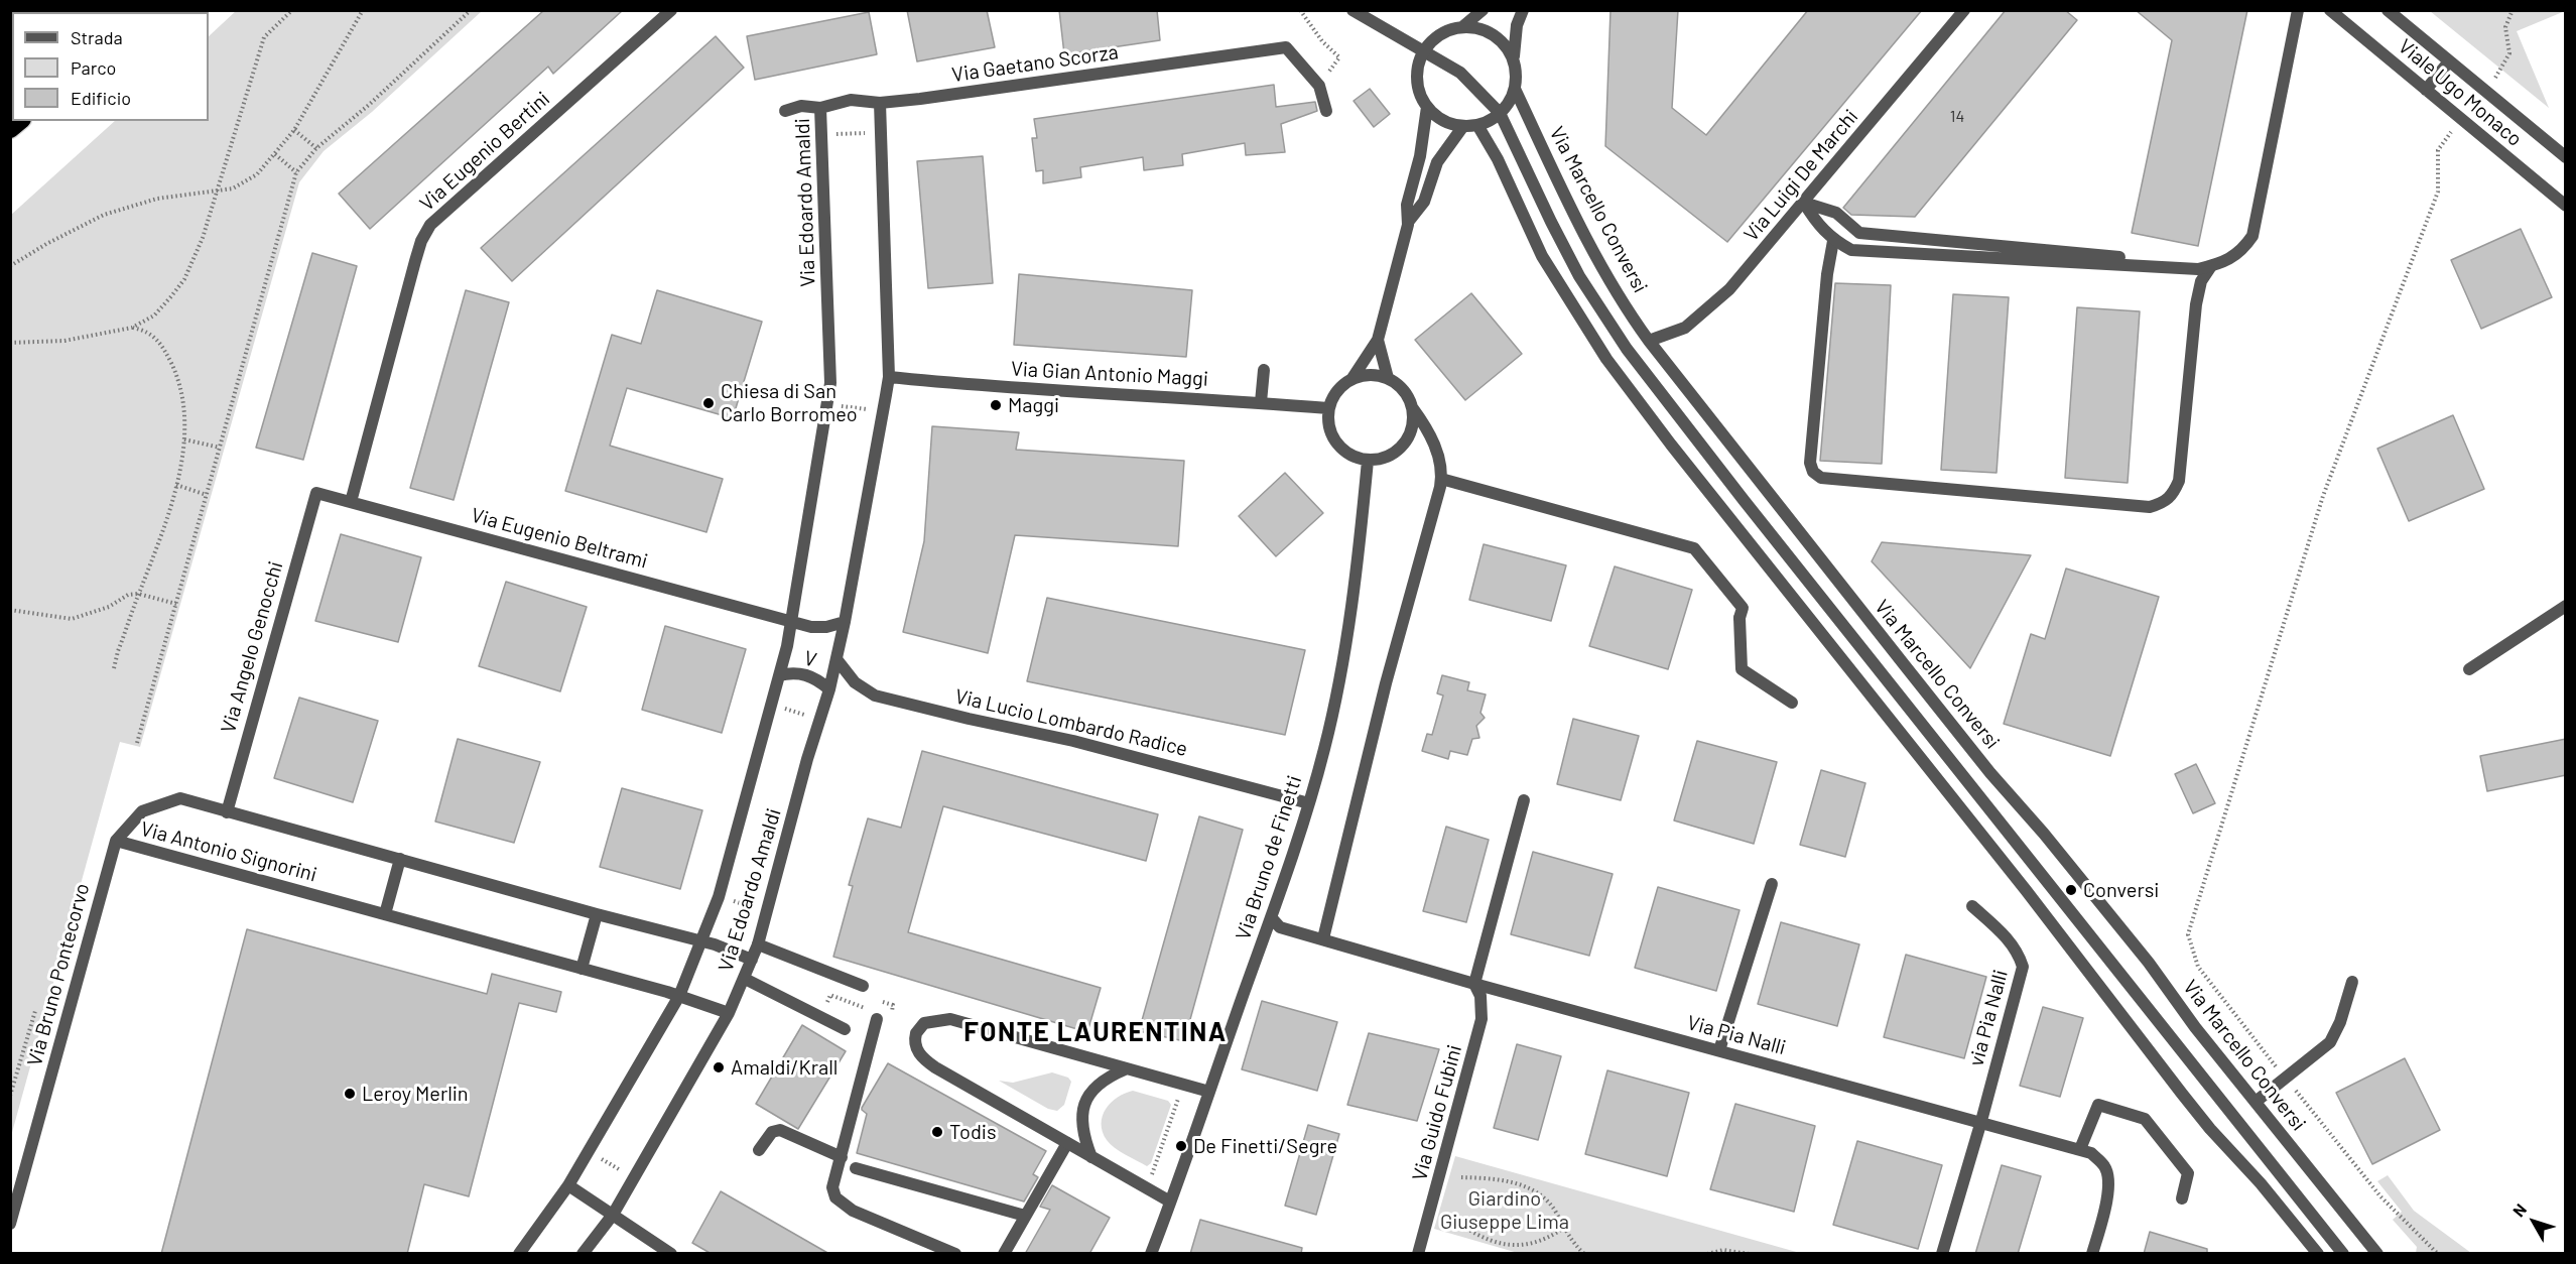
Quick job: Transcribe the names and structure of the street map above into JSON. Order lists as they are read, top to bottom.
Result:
{
  "streets": {
    "street": [
      "Via Gaetano Scorza",
      "Viale Ugo Monaco",
      "Via Eugenio Bertini",
      "Via Luigi De Marchi",
      "Via Edoardo Amaldi",
      "Via Marcello Conversi",
      "Via Gian Antonio Maggi",
      "Via Eugenio Beltrami",
      "Via Angelo Genocchi",
      "V",
      "Via Lucio Lombardo Radice",
      "Via Antonio Signorini",
      "Via Bruno de Finetti",
      "Via Bruno Pontecorvo",
      "via Pia Nalli",
      "Via Pia Nalli",
      "Via Guido Fubini"
    ]
  },
  "crossings": [
    ["Via Gaetano Scorza", "Via Edoardo Amaldi"],
    ["Via Eugenio Bertini", "Via Eugenio Beltrami"],
    ["Via Luigi De Marchi", "Via Marcello Conversi"],
    ["Via Edoardo Amaldi", "Via Gian Antonio Maggi"],
    ["Via Edoardo Amaldi", "Via Eugenio Beltrami"],
    ["Via Edoardo Amaldi", "V"],
    ["Via Edoardo Amaldi", "Via Lucio Lombardo Radice"],
    ["Via Edoardo Amaldi", "Via Antonio Signorini"],
    ["Via Gian Antonio Maggi", "Via Bruno de Finetti"],
    ["Via Eugenio Beltrami", "Via Angelo Genocchi"],
    ["Via Angelo Genocchi", "Via Antonio Signorini"],
    ["Via Lucio Lombardo Radice", "Via Bruno de Finetti"],
    ["Via Antonio Signorini", "Via Bruno Pontecorvo"],
    ["Via Bruno de Finetti", "Via Pia Nalli"],
    ["via Pia Nalli", "Via Pia Nalli"],
    ["Via Pia Nalli", "Via Guido Fubini"]
  ],
  "districts": ["FONTE LAURENTINA"],
  "parks": ["Giardino Giuseppe Lima"],
  "places": [
    "Chiesa di San Carlo Borromeo",
    "Maggi",
    "Conversi",
    "Amaldi/Krall",
    "Leroy Merlin",
    "Todis",
    "De Finetti/Segre"
  ],
  "house_numbers": ["14"],
  "legend": ["Strada", "Parco", "Edificio"],
  "north": "top left"
}
